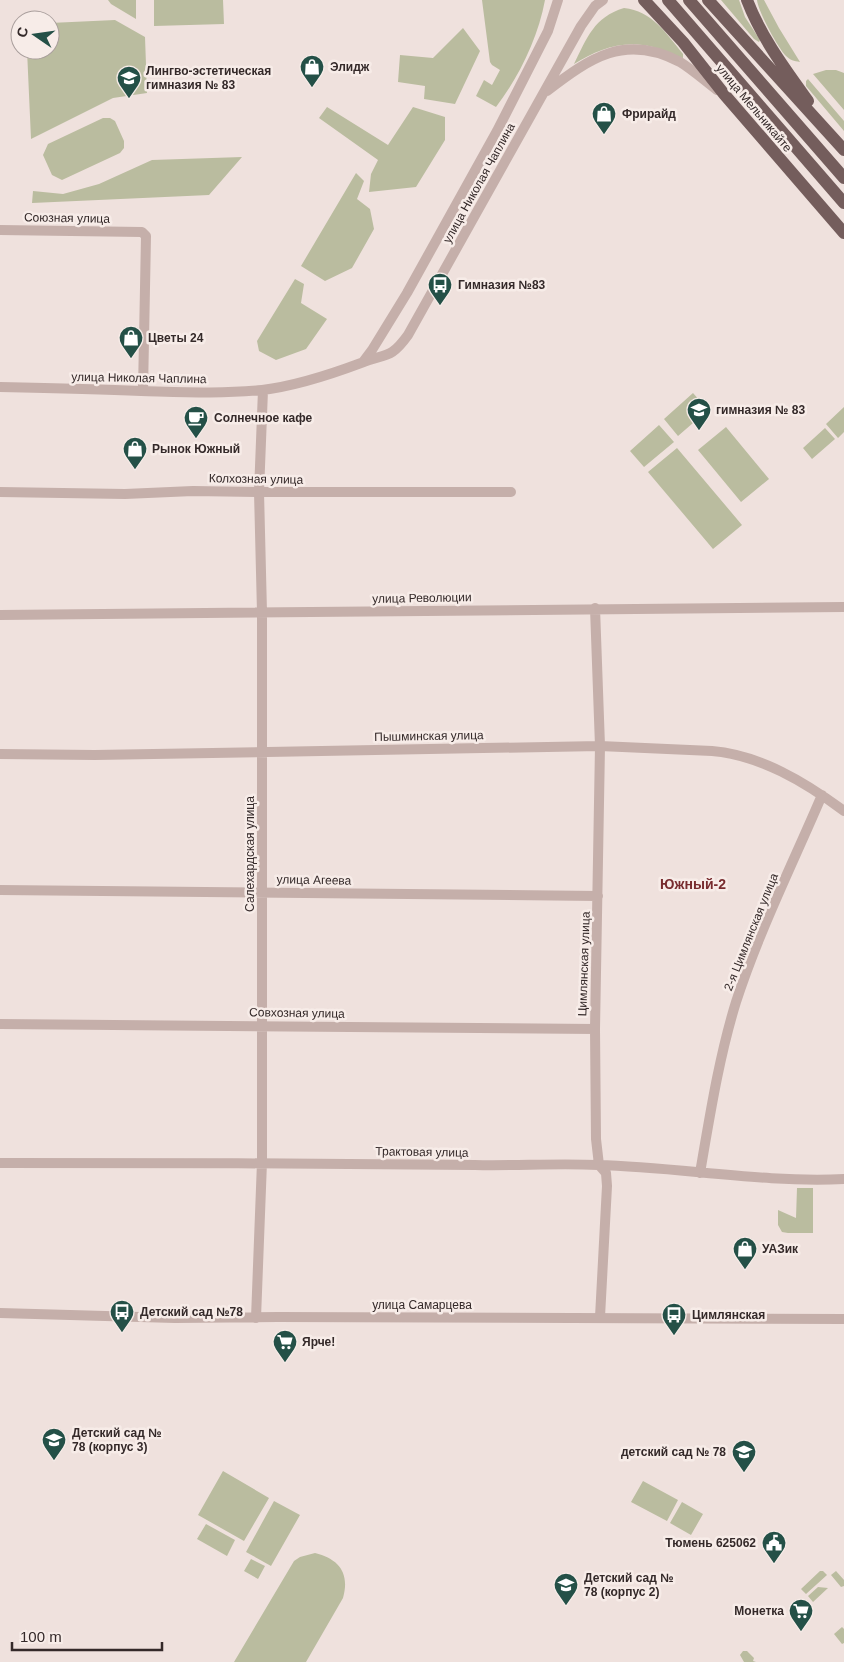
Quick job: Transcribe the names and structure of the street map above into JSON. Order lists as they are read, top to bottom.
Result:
{
  "streets": {
    "main road": ["улица Мельникайте"],
    "street": [
      "улица Николая Чаплина",
      "Союзная улица",
      "Колхозная улица",
      "улица Революции",
      "Пышминская улица",
      "Салехардская улица",
      "улица Агеева",
      "2-я Цимлянская улица",
      "Цимлянская улица",
      "Совхозная улица",
      "Трактовая улица",
      "улица Самарцева"
    ]
  },
  "crossings": [
    ["улица Николая Чаплина", "Союзная улица"],
    ["улица Николая Чаплина", "Салехардская улица"],
    ["Колхозная улица", "Салехардская улица"],
    ["улица Революции", "Салехардская улица"],
    ["улица Революции", "Цимлянская улица"],
    ["Пышминская улица", "Салехардская улица"],
    ["Пышминская улица", "2-я Цимлянская улица"],
    ["Пышминская улица", "Цимлянская улица"],
    ["Салехардская улица", "улица Агеева"],
    ["Салехардская улица", "Совхозная улица"],
    ["Салехардская улица", "Трактовая улица"],
    ["Салехардская улица", "улица Самарцева"],
    ["улица Агеева", "Цимлянская улица"],
    ["2-я Цимлянская улица", "Трактовая улица"],
    ["Цимлянская улица", "Совхозная улица"],
    ["Цимлянская улица", "Трактовая улица"],
    ["Цимлянская улица", "улица Самарцева"]
  ],
  "districts": ["Южный-2"],
  "places": {
    "shop": [
      "Элидж",
      "Фрирайд",
      "Цветы 24",
      "Рынок Южный",
      "УАЗик"
    ],
    "school or university": [
      "Лингво-эстетическая гимназия № 83",
      "гимназия № 83",
      "Детский сад № 78 (корпус 3)",
      "детский сад № 78",
      "Детский сад № 78 (корпус 2)"
    ],
    "bus stop": ["Гимназия №83", "Детский сад №78", "Цимлянская"],
    "cafe": ["Солнечное кафе"],
    "supermarket": ["Ярче!", "Монетка"],
    "public building": ["Тюмень 625062"]
  },
  "scale_bar": "100 m",
  "north": "left"
}
